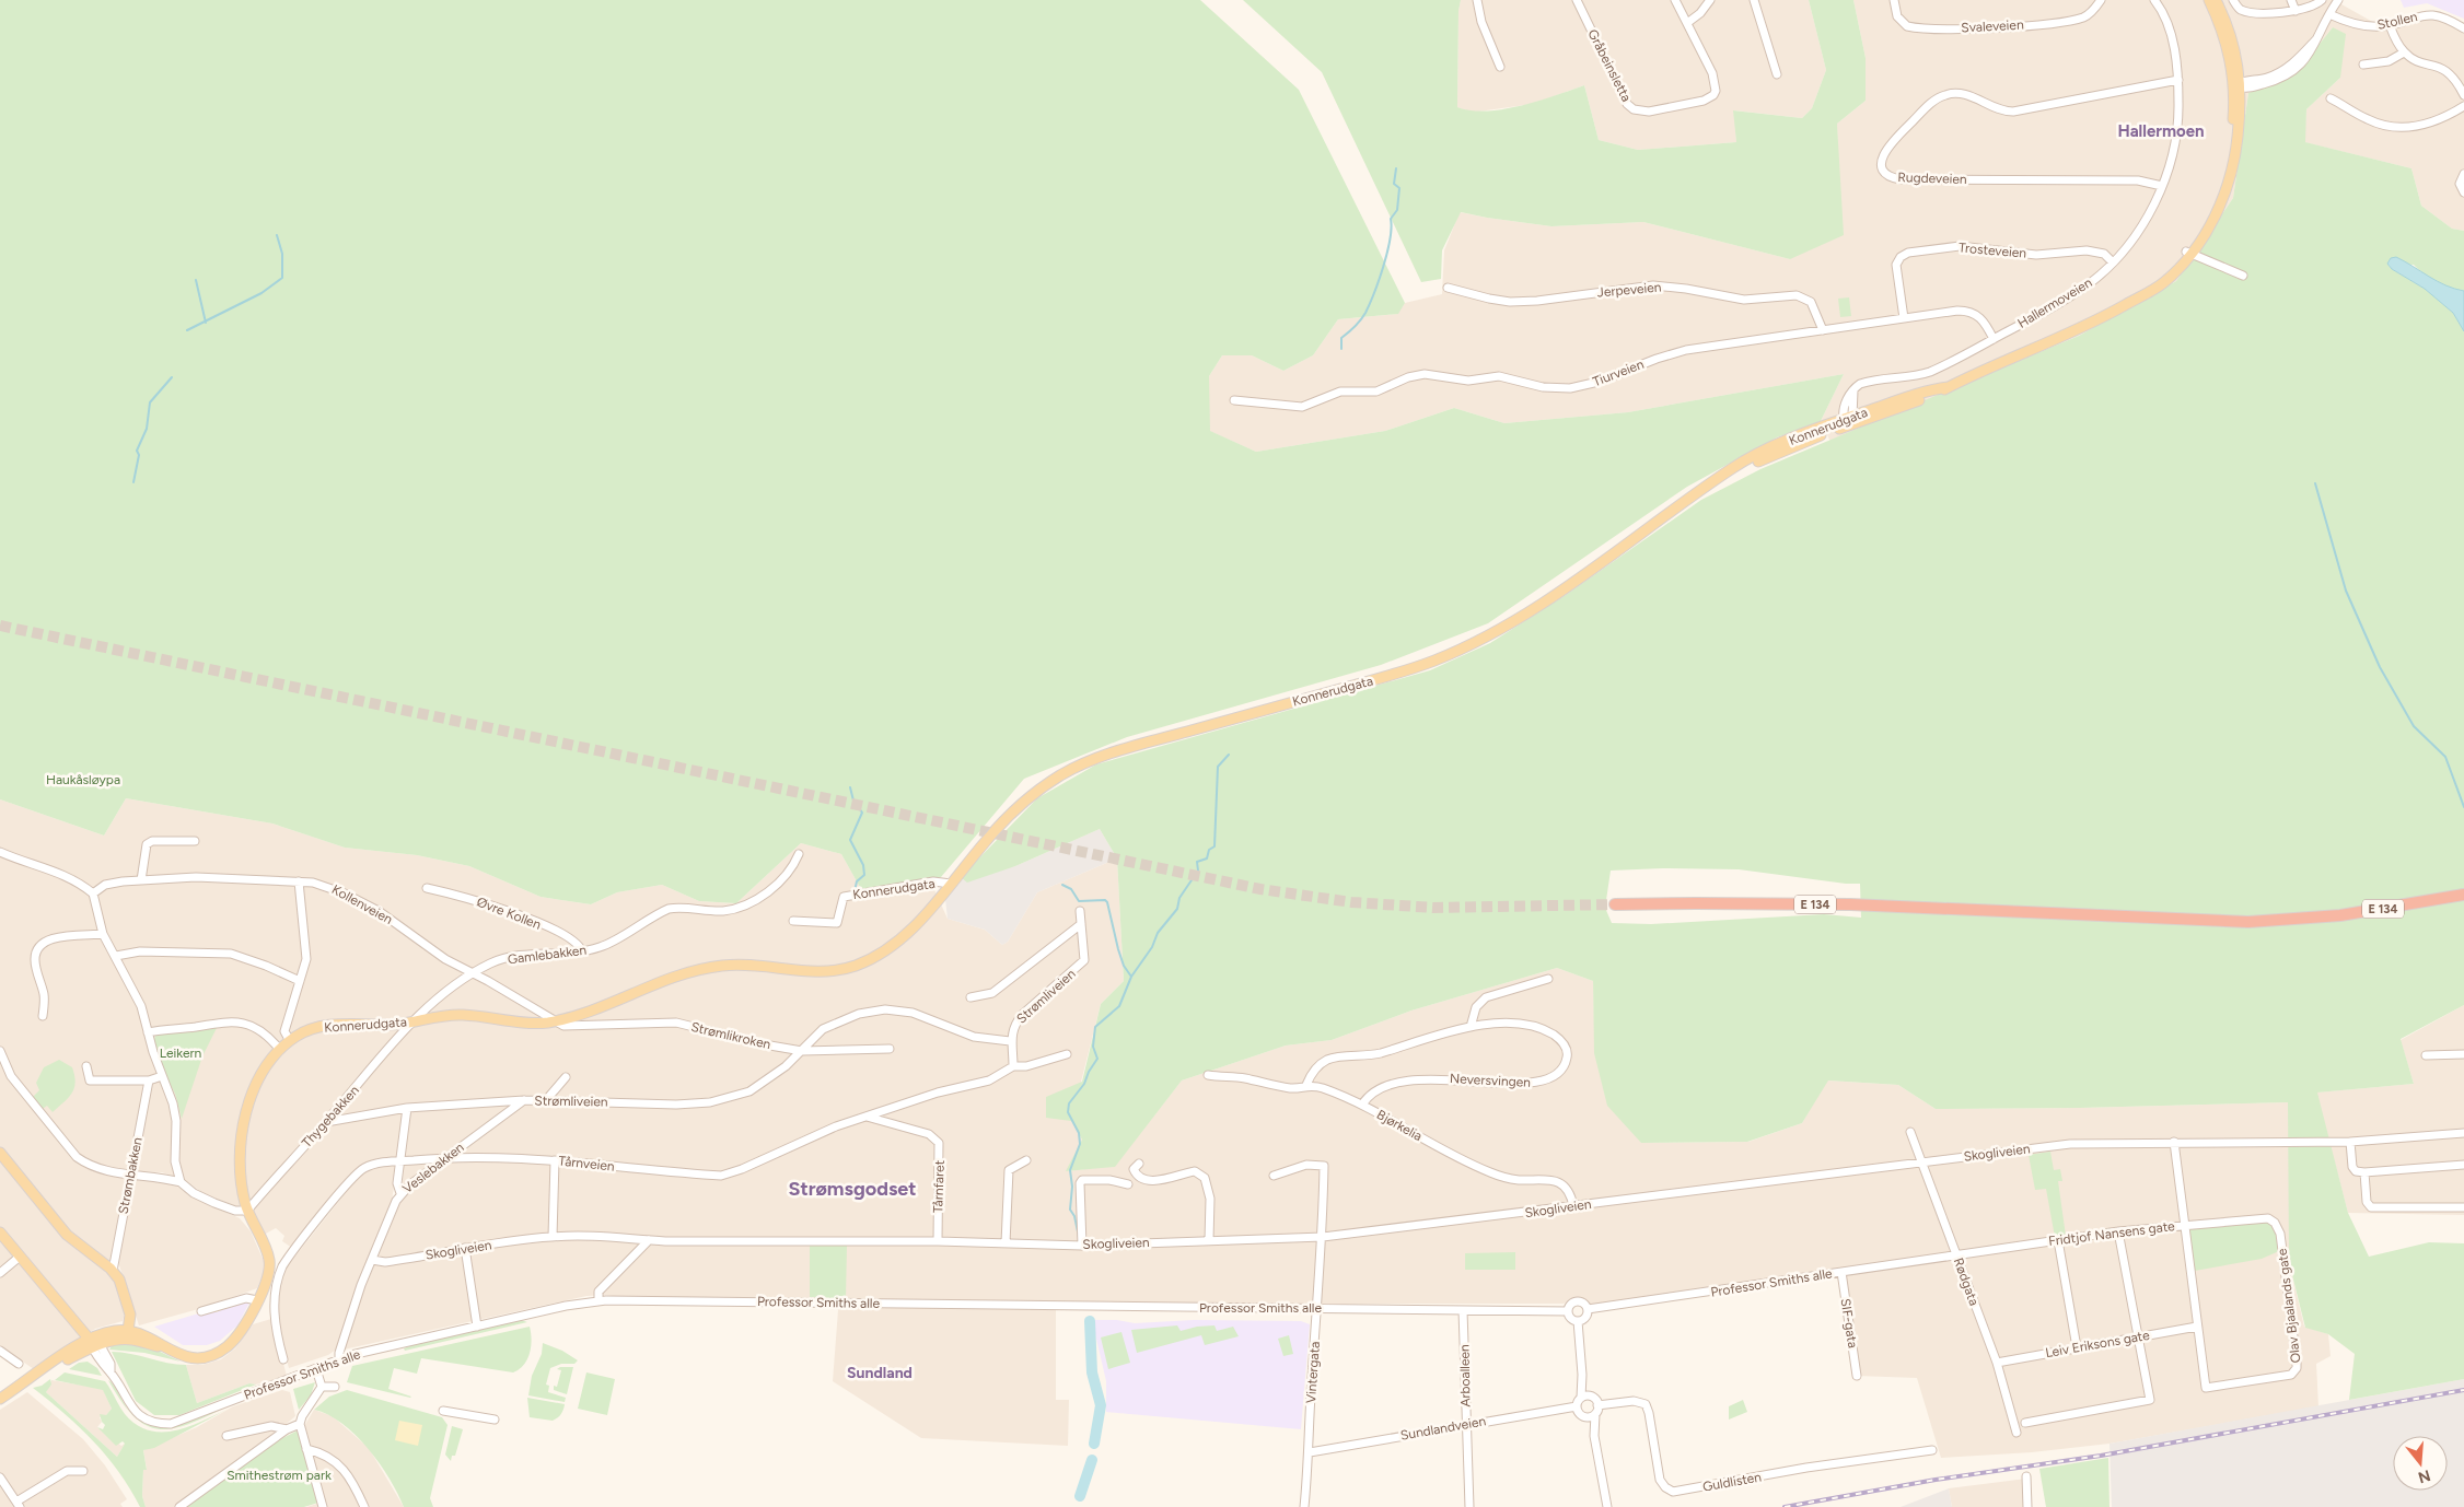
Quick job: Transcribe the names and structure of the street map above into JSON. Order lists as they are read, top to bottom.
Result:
{
  "streets": {
    "highway": ["E 134"],
    "main road": ["Konnerudgata"],
    "street": [
      "Stollen",
      "Svaleveien",
      "Gråbeinsletta",
      "Rugdeveien",
      "Trosteveien",
      "Jerpeveien",
      "Hallermoveien",
      "Tiurveien",
      "Kollenveien",
      "Øvre Kollen",
      "Gamlebakken",
      "Strømliveien",
      "Strømlikroken",
      "Neversvingen",
      "Thygebakken",
      "Bjørkelia",
      "Skogliveien",
      "Tårnveien",
      "Veslebakken",
      "Strømbakken",
      "Tårnfaret",
      "Fridtjof Nansens gate",
      "Rødgata",
      "Professor Smiths alle",
      "Olav Bjaalands gate",
      "SIF-gata",
      "Leiv Eriksons gate",
      "Vintergata",
      "Arboalleen",
      "Sundlandveien",
      "Guldlisten"
    ]
  },
  "crossings": [
    ["Rugdeveien", "Hallermoveien"],
    ["Trosteveien", "Hallermoveien"],
    ["Trosteveien", "Tiurveien"],
    ["Jerpeveien", "Tiurveien"],
    ["Hallermoveien", "Tiurveien"],
    ["Hallermoveien", "Konnerudgata"],
    ["Konnerudgata", "Kollenveien"],
    ["Konnerudgata", "Gamlebakken"],
    ["Konnerudgata", "Strømlikroken"],
    ["Konnerudgata", "Thygebakken"],
    ["Konnerudgata", "Strømbakken"],
    ["Konnerudgata", "Professor Smiths alle"],
    ["Kollenveien", "Gamlebakken"],
    ["Øvre Kollen", "Gamlebakken"],
    ["Gamlebakken", "Thygebakken"],
    ["Strømliveien", "Strømlikroken"],
    ["Strømliveien", "Thygebakken"],
    ["Strømliveien", "Veslebakken"],
    ["Neversvingen", "Bjørkelia"],
    ["Thygebakken", "Strømbakken"],
    ["Bjørkelia", "Skogliveien"],
    ["Skogliveien", "Veslebakken"],
    ["Skogliveien", "Tårnfaret"],
    ["Skogliveien", "Rødgata"],
    ["Skogliveien", "Vintergata"],
    ["Tårnveien", "Veslebakken"],
    ["Tårnveien", "Tårnfaret"],
    ["Fridtjof Nansens gate", "Rødgata"],
    ["Fridtjof Nansens gate", "Professor Smiths alle"],
    ["Fridtjof Nansens gate", "Olav Bjaalands gate"],
    ["Rødgata", "Professor Smiths alle"],
    ["Rødgata", "Leiv Eriksons gate"],
    ["Professor Smiths alle", "SIF-gata"],
    ["Professor Smiths alle", "Vintergata"],
    ["Professor Smiths alle", "Arboalleen"],
    ["Olav Bjaalands gate", "Leiv Eriksons gate"],
    ["Vintergata", "Sundlandveien"],
    ["Arboalleen", "Sundlandveien"],
    ["Sundlandveien", "Guldlisten"]
  ],
  "districts": ["Hallermoen", "Strømsgodset", "Sundland"],
  "parks": ["Haukåsløypa", "Leikern", "Smithestrøm park"],
  "north": "bottom"
}
